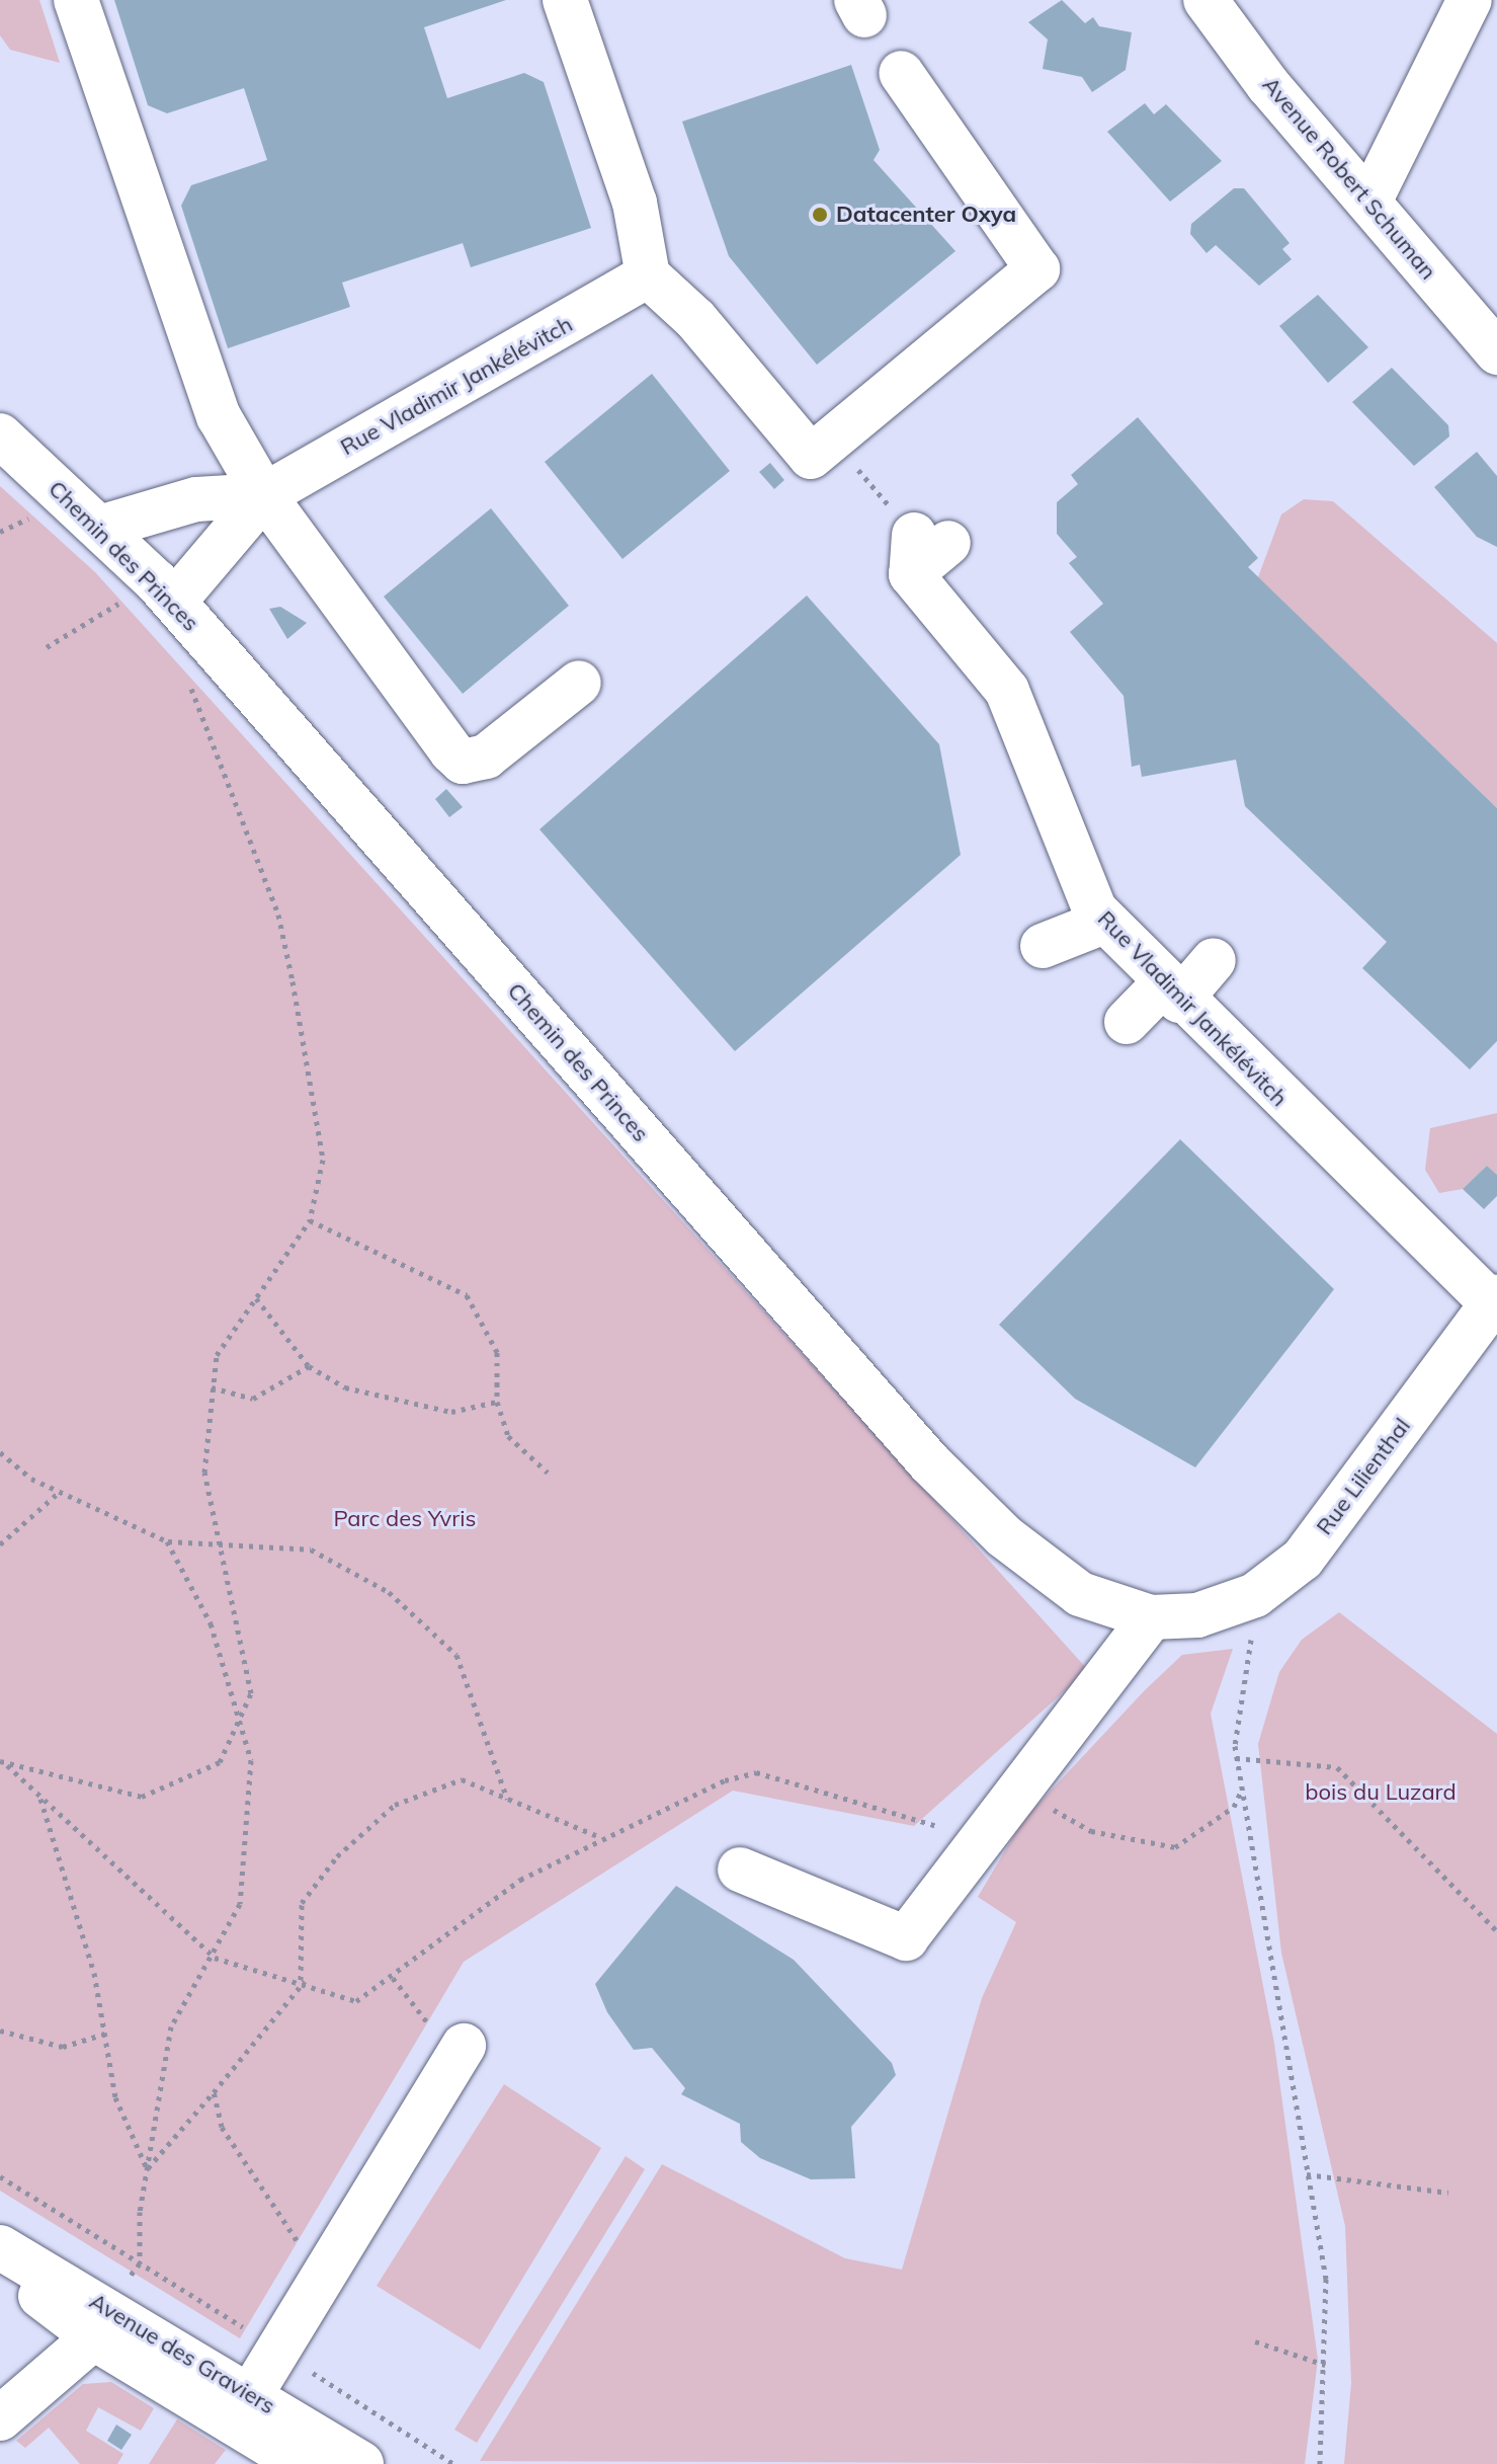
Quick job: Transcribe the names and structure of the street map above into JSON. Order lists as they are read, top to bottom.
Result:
{
  "streets": {
    "street": [
      "Avenue Robert Schuman",
      "Rue Vladimir Jankélévitch",
      "Chemin des Princes",
      "Rue Lilienthal",
      "Avenue des Graviers"
    ]
  },
  "crossings": [
    ["Rue Vladimir Jankélévitch", "Chemin des Princes"],
    ["Rue Vladimir Jankélévitch", "Rue Lilienthal"],
    ["Chemin des Princes", "Rue Lilienthal"]
  ],
  "parks": ["Parc des Yvris", "bois du Luzard"],
  "places": ["Datacenter Oxya"]
}
